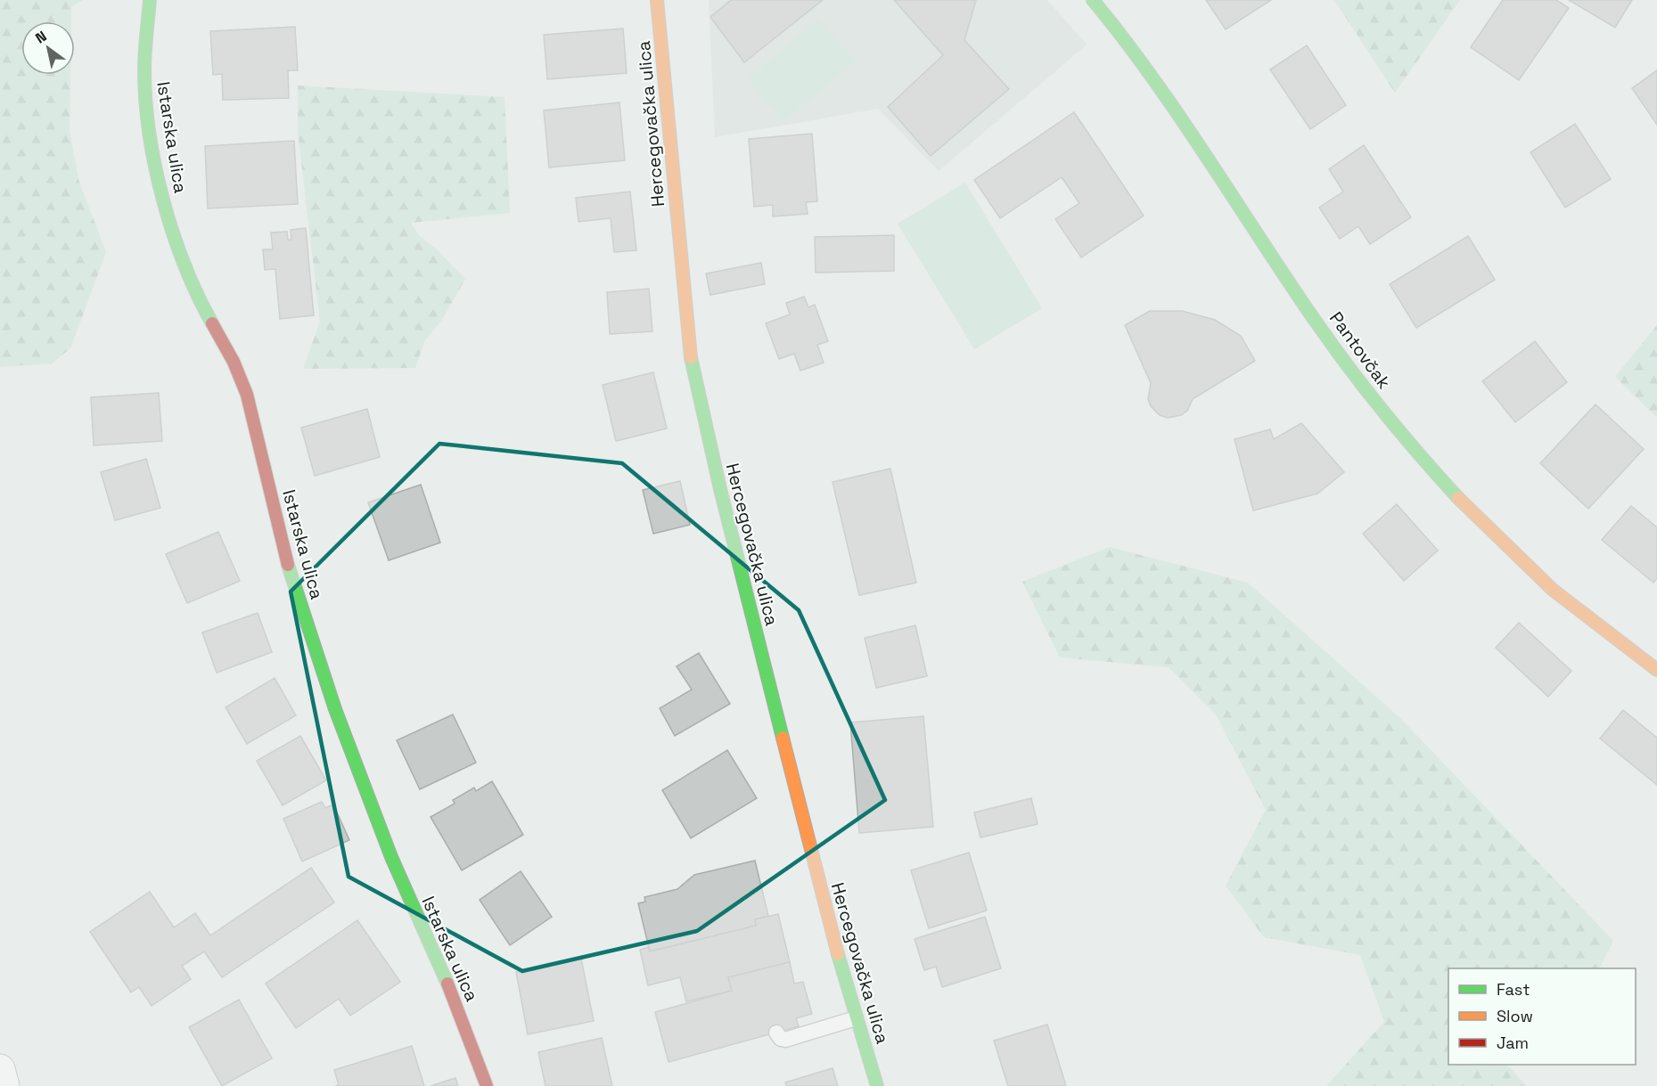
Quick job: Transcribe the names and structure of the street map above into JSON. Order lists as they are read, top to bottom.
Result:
{
  "streets": {
    "street": ["Hercegovačka ulica", "Istarska ulica", "Pantovčak"]
  },
  "legend": ["Fast", "Slow", "Jam"],
  "north": "top left"
}
